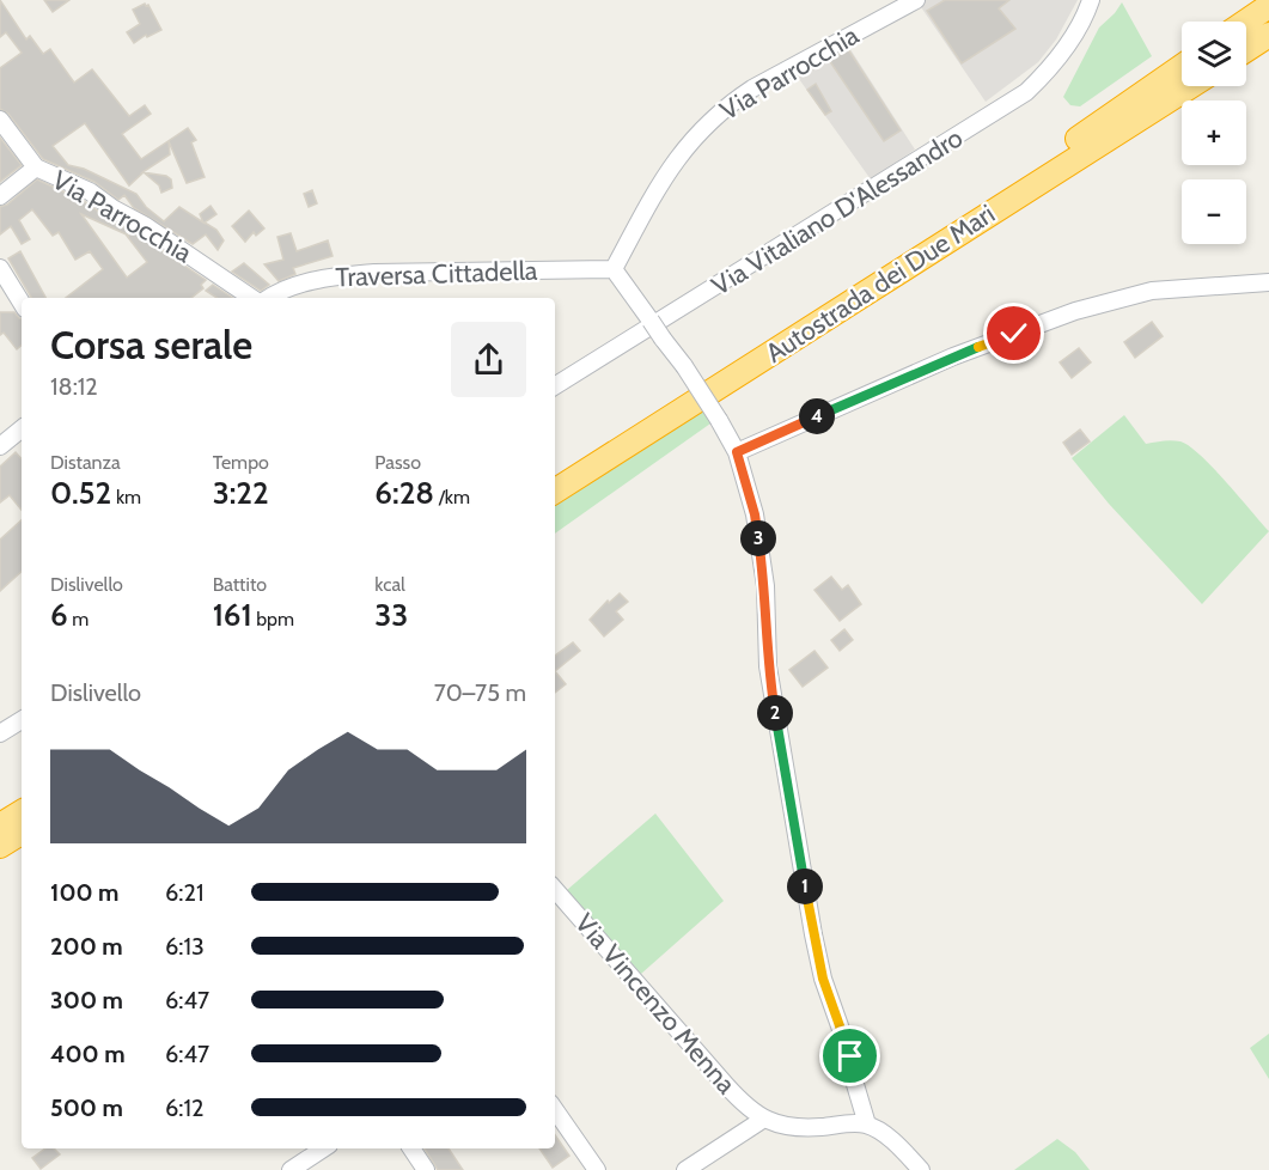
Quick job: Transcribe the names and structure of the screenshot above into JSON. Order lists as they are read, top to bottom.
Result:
{
  "streets": {
    "highway": ["Autostrada dei Due Mari"],
    "street": [
      "Via Parrocchia",
      "Via Vitaliano D'Alessandro",
      "Traversa Cittadella",
      "Via Vincenzo Menna"
    ]
  },
  "crossings": [
    ["Via Parrocchia", "Traversa Cittadella"]
  ],
  "page": {
    "map_buttons": ["+", "−"],
    "heading": ["Corsa serale", "18:12"],
    "pins": [
      "4",
      "3",
      "2",
      "1"
    ],
    "stats": [
      ["Distanza", "0.52 km"],
      ["Tempo", "3:22"],
      ["Passo", "6:28 /km"],
      ["Dislivello", "6 m"],
      ["Battito", "161 bpm"],
      ["kcal", "33"]
    ],
    "chart": ["Dislivello", "70–75 m"],
    "list": [
      {
        "name": "100 m",
        "note": "6:21"
      },
      {
        "name": "200 m",
        "note": "6:13"
      },
      {
        "name": "300 m",
        "note": "6:47"
      },
      {
        "name": "400 m",
        "note": "6:47"
      },
      {
        "name": "500 m",
        "note": "6:12"
      }
    ]
  }
}
